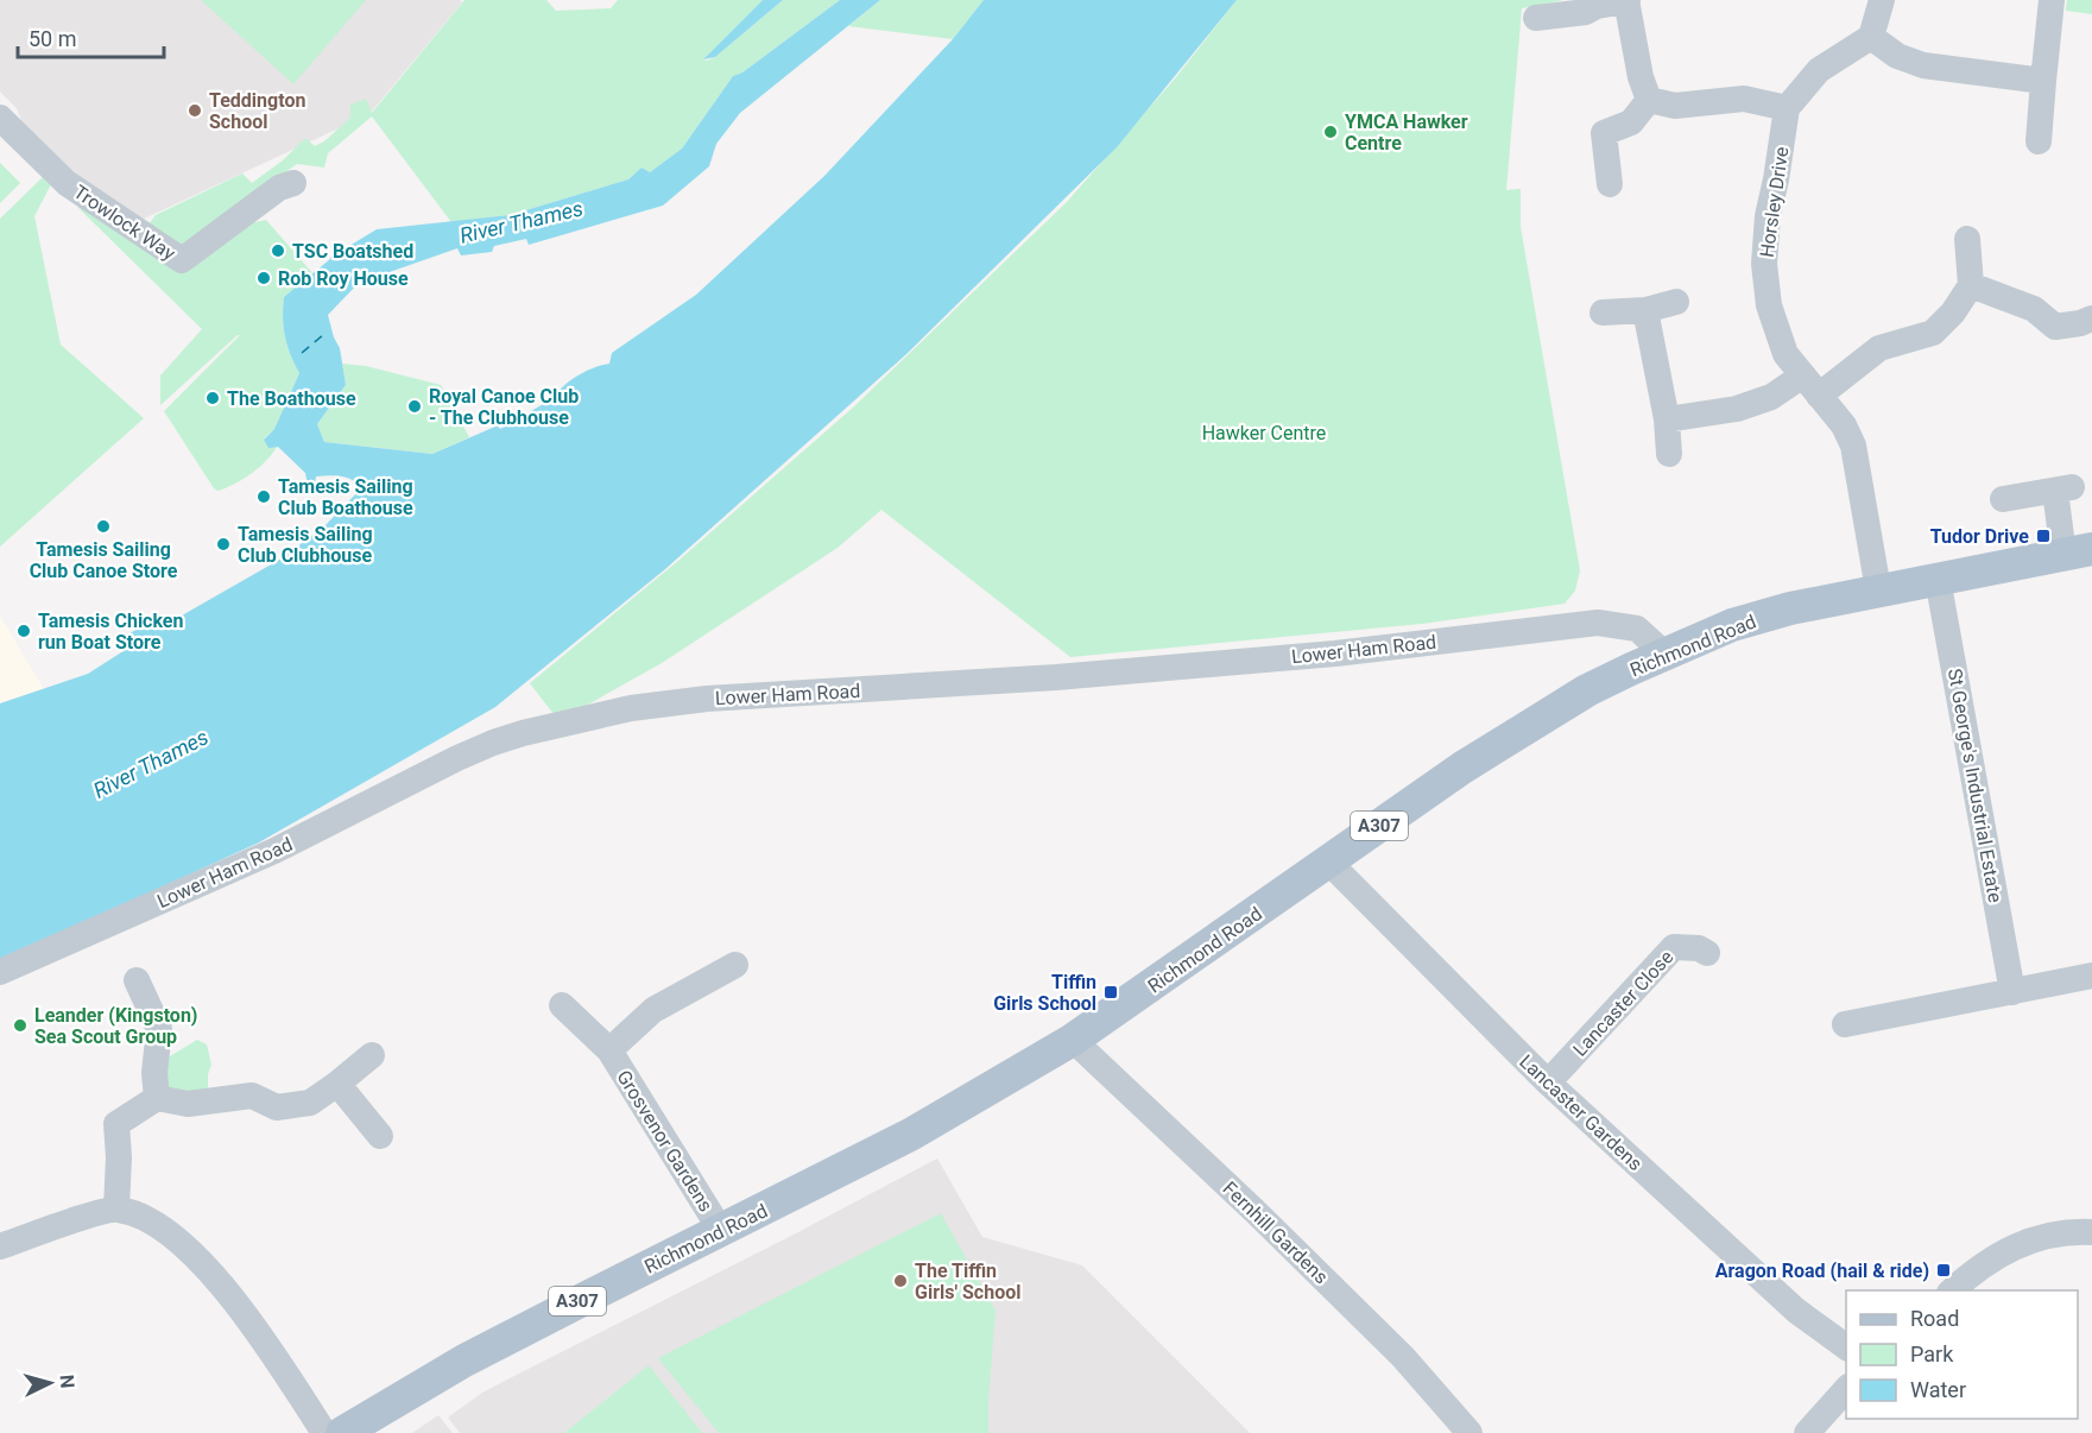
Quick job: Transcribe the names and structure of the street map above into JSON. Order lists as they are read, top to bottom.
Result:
{
  "streets": {
    "main road": ["Richmond Road", "A307"],
    "street": [
      "Horsley Drive",
      "Trowlock Way",
      "Lower Ham Road",
      "St George's Industrial Estate",
      "Lancaster Close",
      "Lancaster Gardens",
      "Grosvenor Gardens",
      "Fernhill Gardens"
    ]
  },
  "crossings": [
    ["Horsley Drive", "Richmond Road"],
    ["Richmond Road", "Lower Ham Road"],
    ["Richmond Road", "St George's Industrial Estate"],
    ["Richmond Road", "Lancaster Gardens"],
    ["Richmond Road", "Grosvenor Gardens"],
    ["Richmond Road", "Fernhill Gardens"],
    ["Lancaster Close", "Lancaster Gardens"]
  ],
  "water": ["River Thames"],
  "parks": ["Hawker Centre"],
  "places": {
    "other": [
      "Teddington School",
      "YMCA Hawker Centre",
      "TSC Boatshed",
      "Rob Roy House",
      "The Boathouse",
      "Royal Canoe Club - The Clubhouse",
      "Tamesis Sailing Club Boathouse",
      "Tamesis Sailing Club Canoe Store",
      "Tamesis Sailing Club Clubhouse",
      "Tamesis Chicken run Boat Store",
      "Leander (Kingston) Sea Scout Group",
      "The Tiffin Girls' School"
    ],
    "transit": ["Tudor Drive", "Tiffin Girls School", "Aragon Road (hail & ride)"]
  },
  "legend": ["Road", "Park", "Water"],
  "scale_bar": "50 m",
  "north": "right"
}
